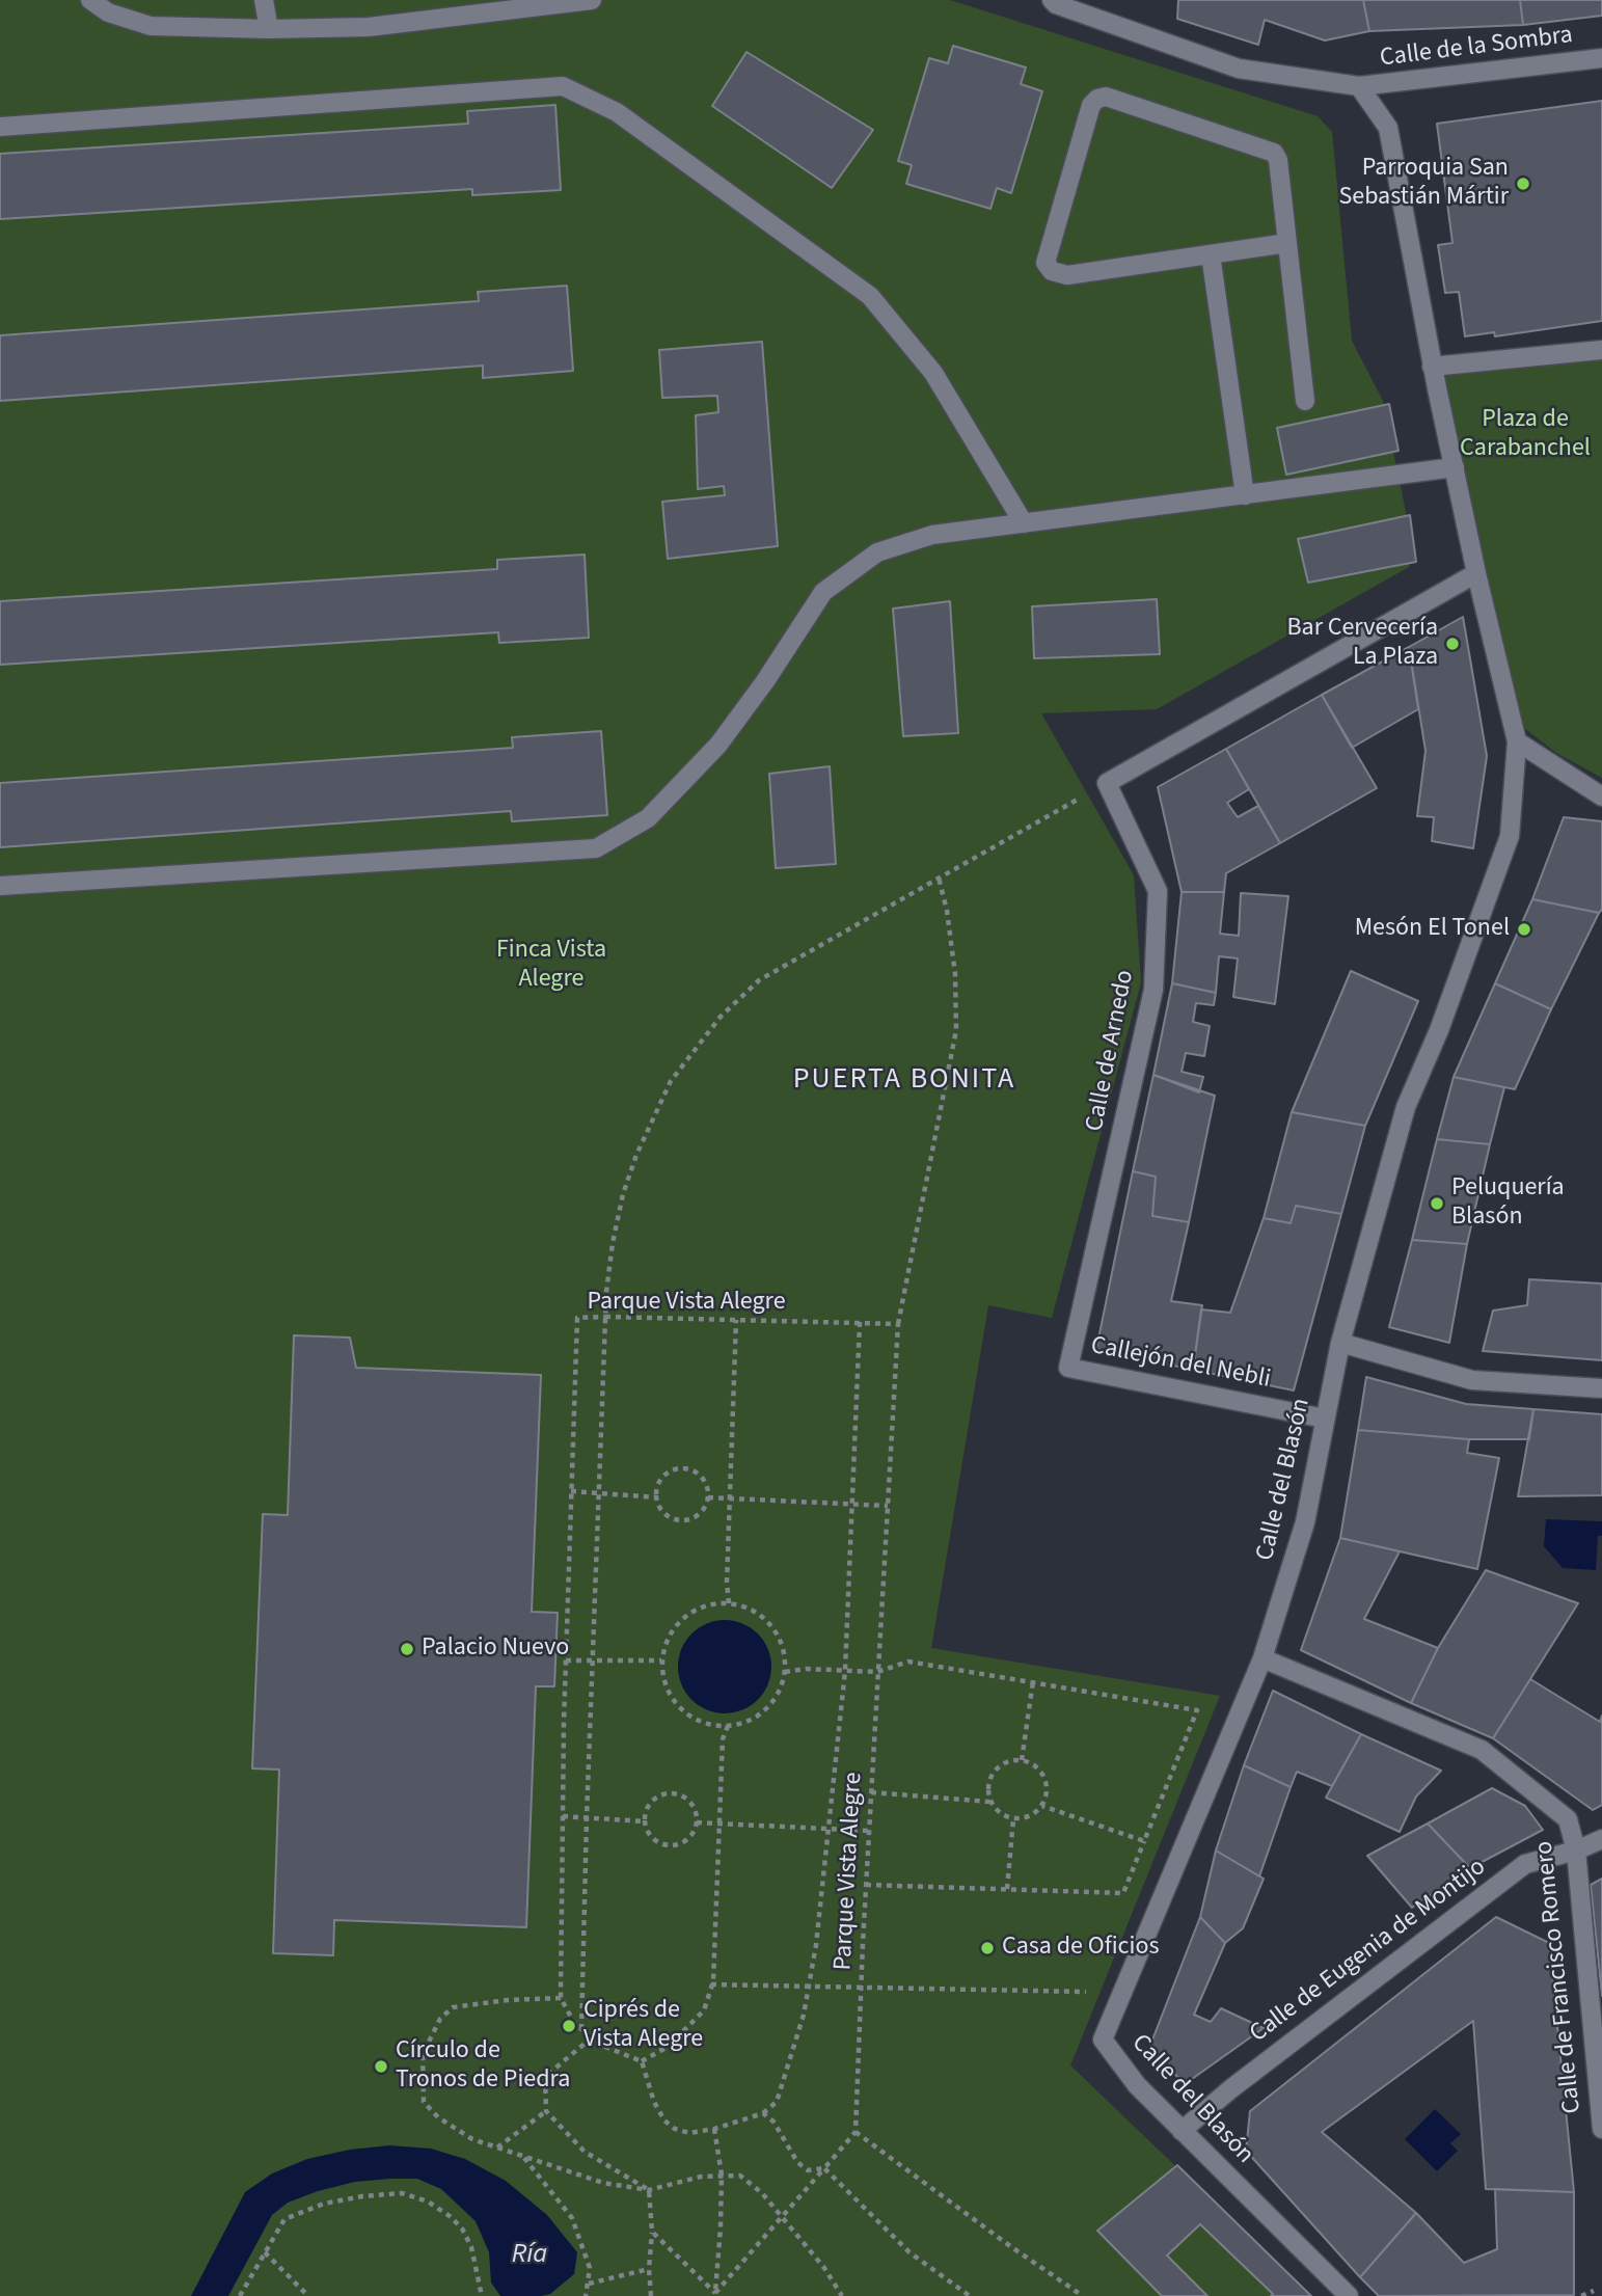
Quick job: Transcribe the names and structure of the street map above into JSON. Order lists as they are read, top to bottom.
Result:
{
  "streets": {
    "street": [
      "Calle de la Sombra",
      "Calle de Arnedo",
      "Callejón del Nebli",
      "Calle del Blasón",
      "Calle de Eugenia de Montijo",
      "Calle de Francisco Romero"
    ],
    "path": ["Parque Vista Alegre"]
  },
  "crossings": [
    ["Calle de Arnedo", "Callejón del Nebli"],
    ["Callejón del Nebli", "Calle del Blasón"],
    ["Calle del Blasón", "Calle de Eugenia de Montijo"],
    ["Calle del Blasón", "Calle de Francisco Romero"],
    ["Calle de Eugenia de Montijo", "Calle de Francisco Romero"]
  ],
  "districts": ["PUERTA BONITA"],
  "water": ["Ría"],
  "parks": ["Plaza de Carabanchel", "Finca Vista Alegre"],
  "places": [
    "Parroquia San Sebastián Mártir",
    "Bar Cervecería La Plaza",
    "Mesón El Tonel",
    "Peluquería Blasón",
    "Palacio Nuevo",
    "Casa de Oficios",
    "Ciprés de Vista Alegre",
    "Círculo de Tronos de Piedra"
  ]
}
